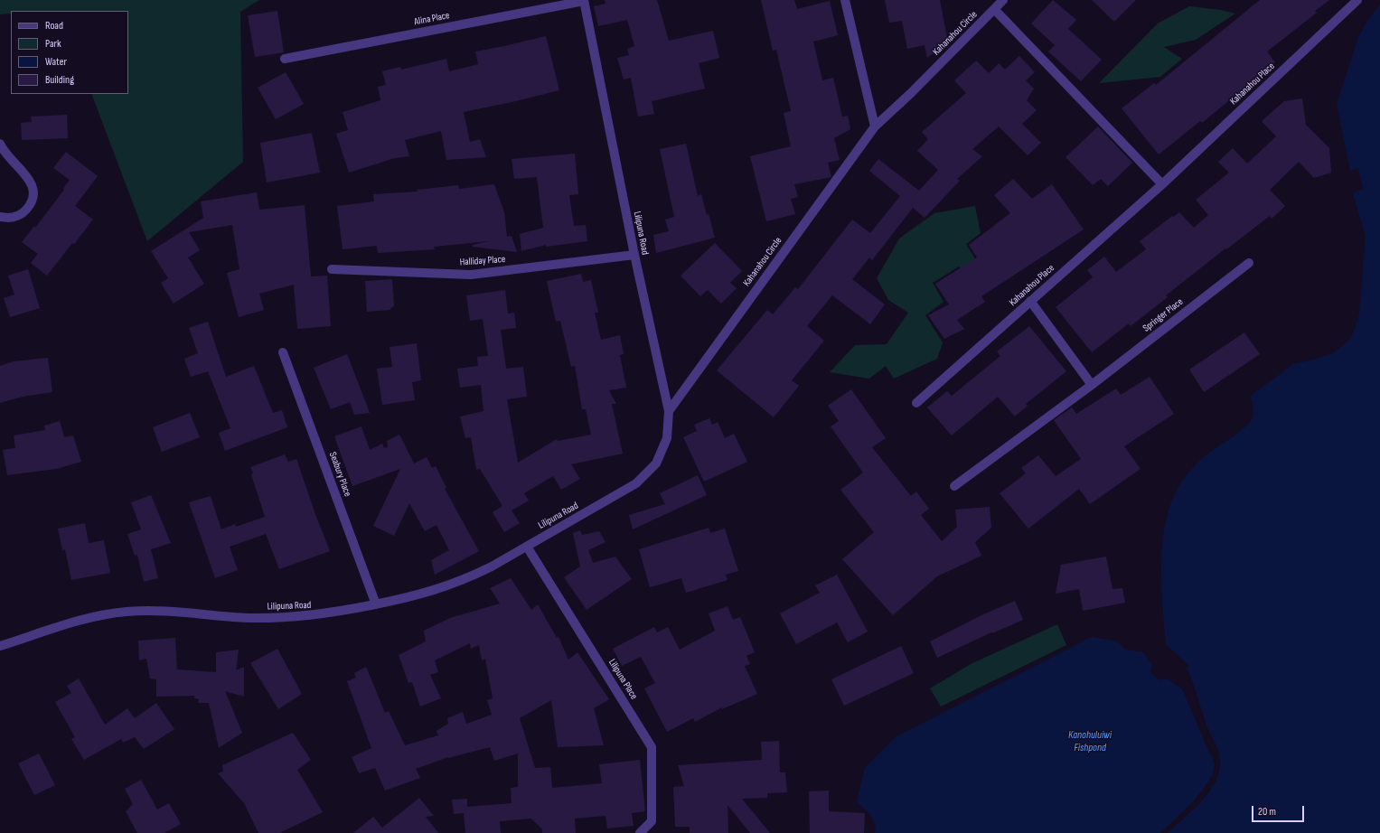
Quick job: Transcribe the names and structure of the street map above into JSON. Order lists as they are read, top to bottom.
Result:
{
  "streets": {
    "street": [
      "Alina Place",
      "Kahanahou Circle",
      "Kahanahou Place",
      "Lilipuna Road",
      "Halliday Place",
      "Springer Place",
      "Seabury Place",
      "Lilipuna Place"
    ]
  },
  "crossings": [
    ["Alina Place", "Lilipuna Road"],
    ["Kahanahou Circle", "Lilipuna Road"],
    ["Lilipuna Road", "Halliday Place"],
    ["Lilipuna Road", "Seabury Place"],
    ["Lilipuna Road", "Lilipuna Place"]
  ],
  "water": ["Kanohuluiwi Fishpond"],
  "legend": [
    "Road",
    "Park",
    "Water",
    "Building"
  ],
  "scale_bar": "20 m"
}
